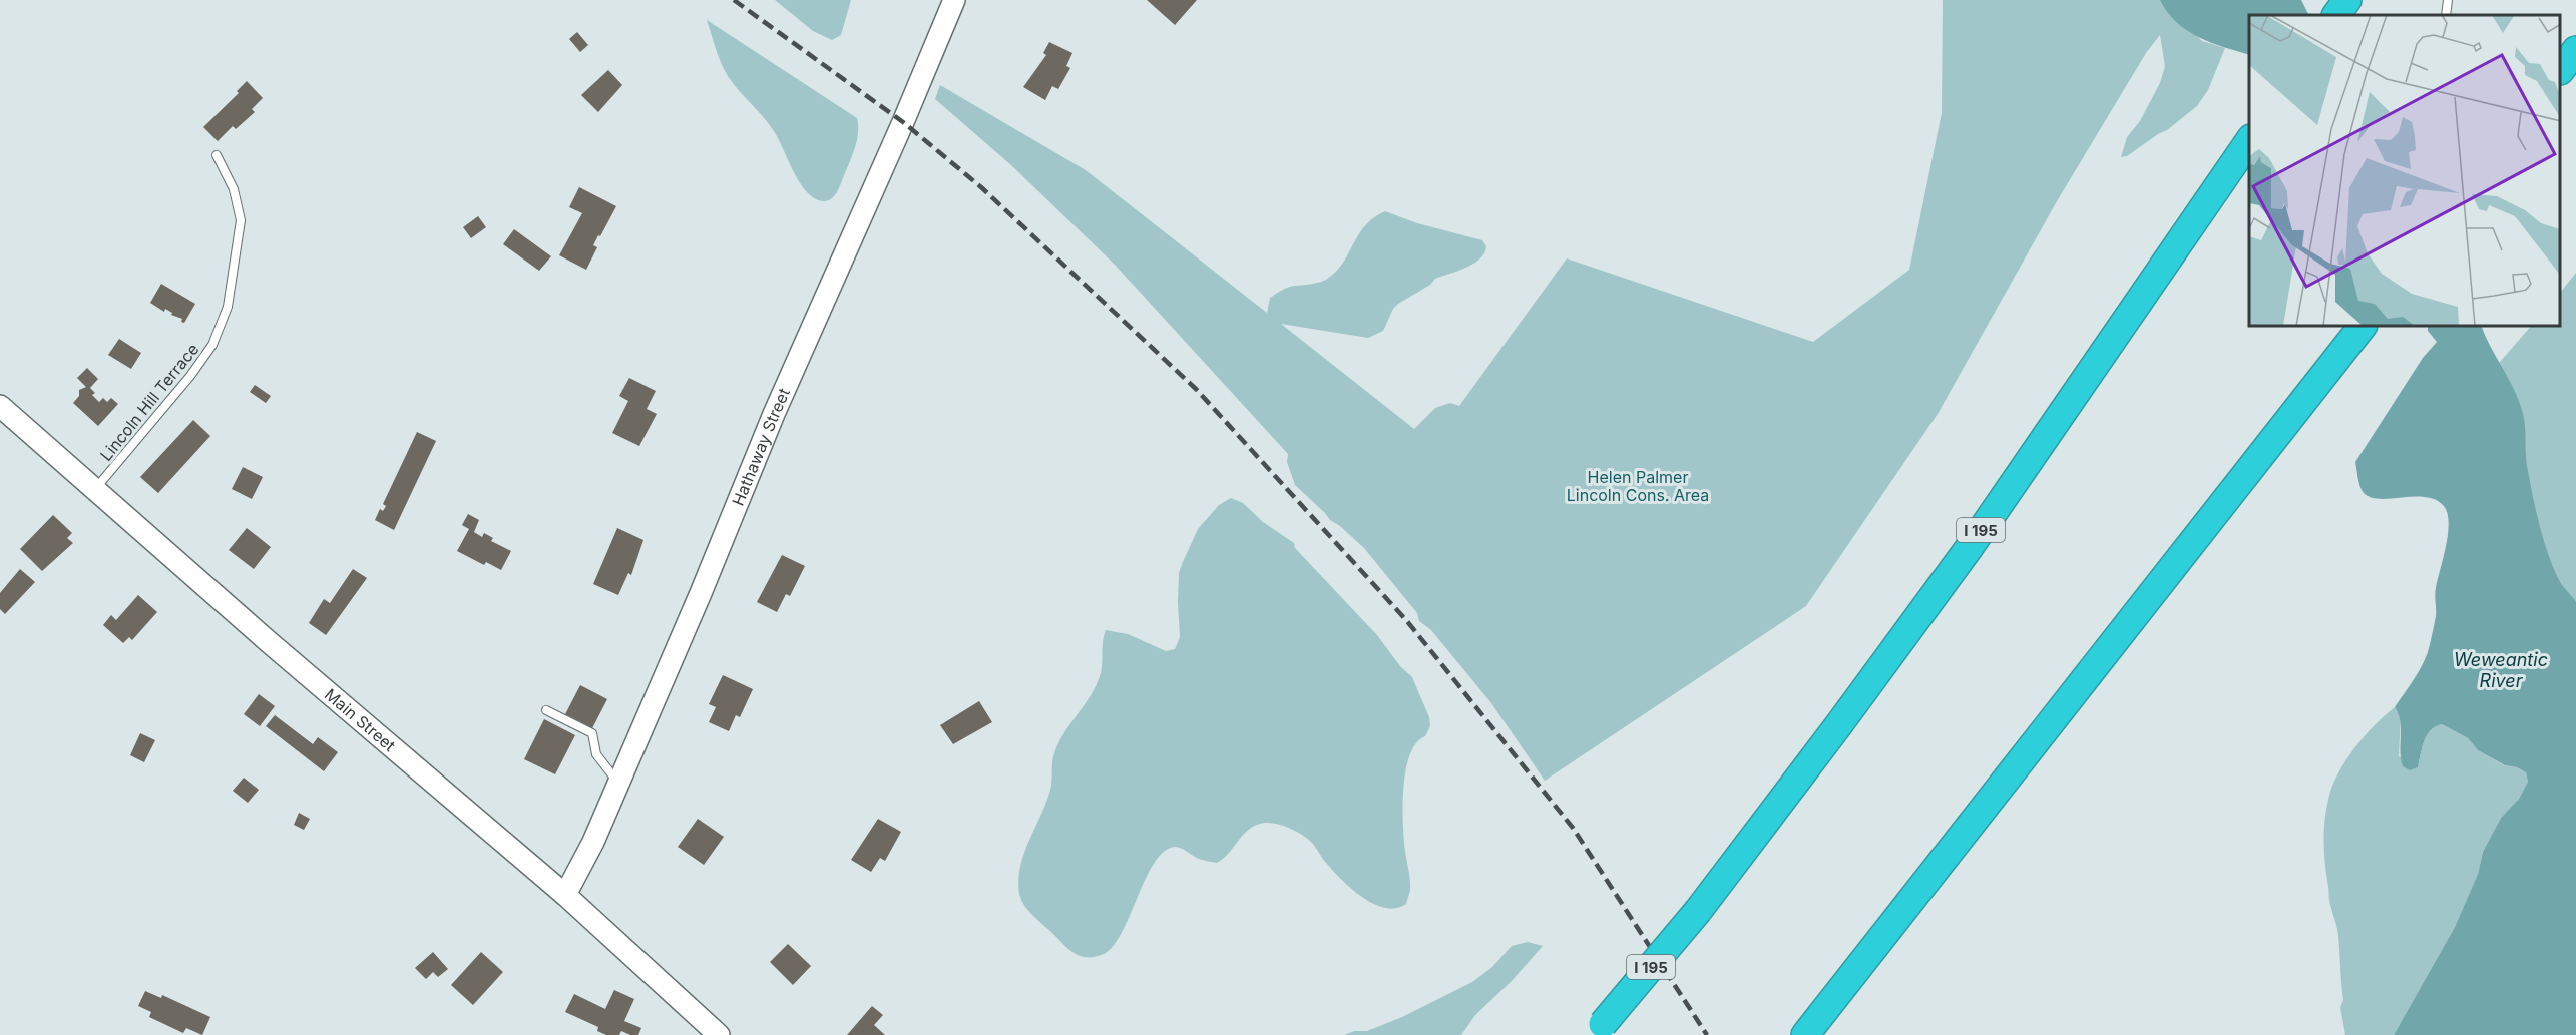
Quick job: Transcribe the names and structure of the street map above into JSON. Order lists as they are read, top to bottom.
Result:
{
  "streets": {
    "highway": ["I 195"],
    "street": ["Hathaway Street", "Main Street"],
    "lane": ["Lincoln Hill Terrace"]
  },
  "crossings": [
    ["Lincoln Hill Terrace", "Main Street"],
    ["Hathaway Street", "Main Street"]
  ],
  "water": ["Weweantic River"],
  "parks": ["Helen Palmer Lincoln Cons. Area"]
}
